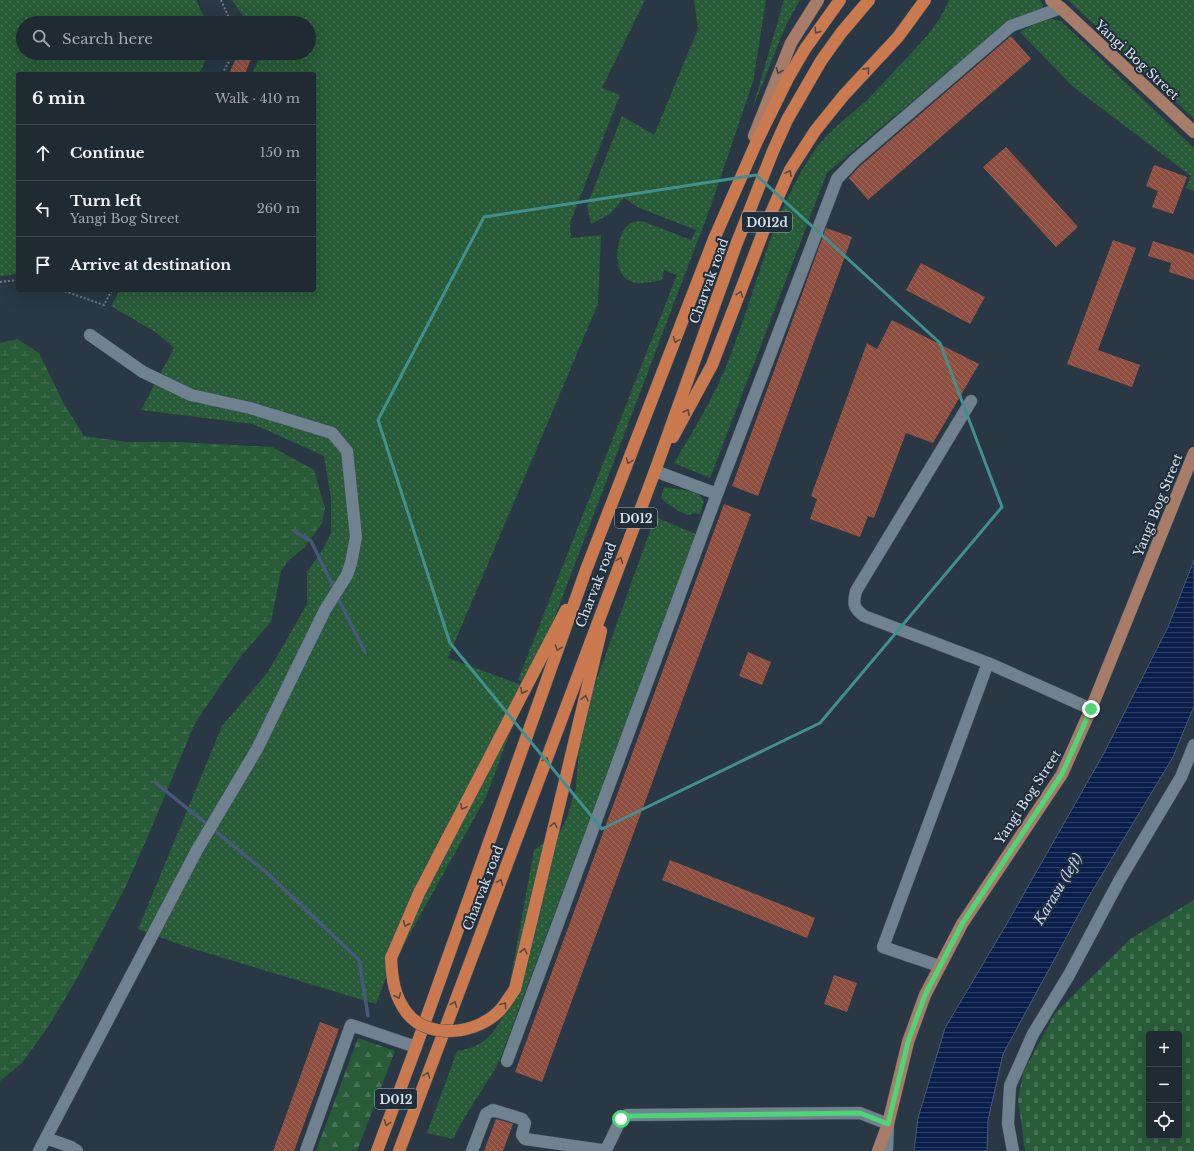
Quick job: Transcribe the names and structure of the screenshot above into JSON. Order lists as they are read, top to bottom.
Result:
{
  "streets": {
    "highway": ["D012d", "Charvak road", "D012"],
    "main road": ["Yangi Bog Street"]
  },
  "crossings": [
    ["D012d", "Charvak road"]
  ],
  "water": ["Karasu (left)"],
  "page": {
    "search": "Search here",
    "heading": ["6 min", "Walk · 410 m"],
    "list": [
      ["Continue", "150 m"],
      ["Turn left", "Yangi Bog Street", "260 m"],
      "Arrive at destination"
    ],
    "map_buttons": ["+", "−"]
  }
}
